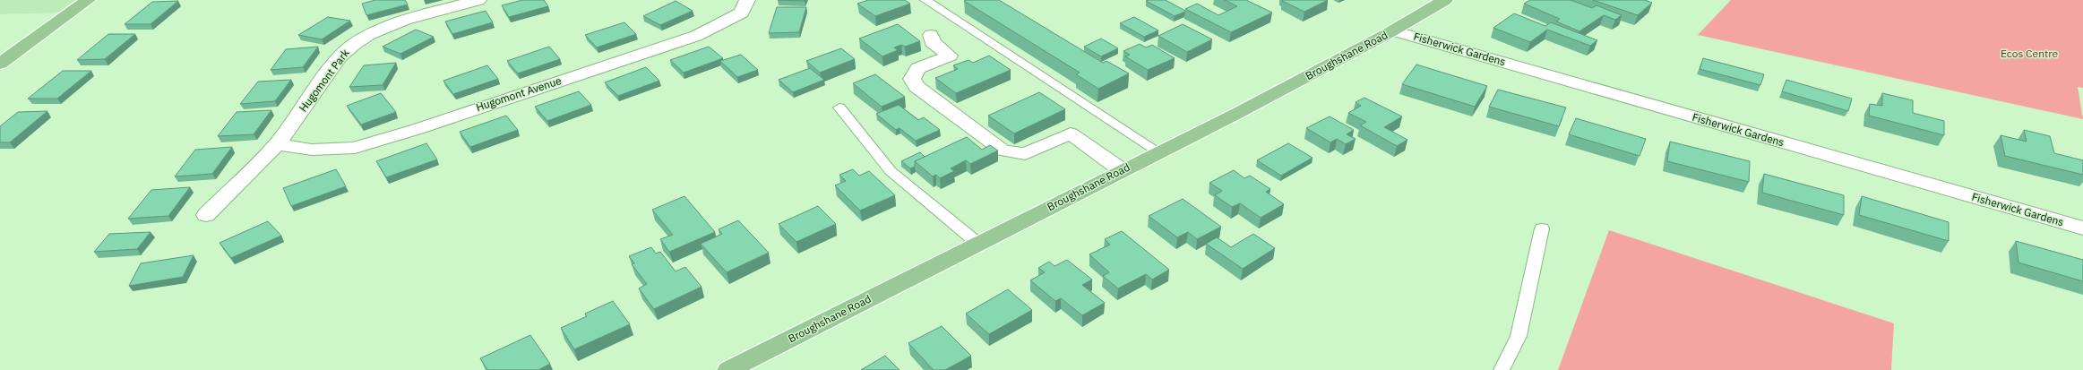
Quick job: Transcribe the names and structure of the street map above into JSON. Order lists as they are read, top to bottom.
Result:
{
  "streets": {
    "main road": ["Broughshane Road"],
    "street": ["Fisherwick Gardens", "Hugomont Park", "Hugomont Avenue"]
  },
  "crossings": [
    ["Fisherwick Gardens", "Broughshane Road"],
    ["Hugomont Park", "Hugomont Avenue"]
  ],
  "parks": ["Ecos Centre"]
}
